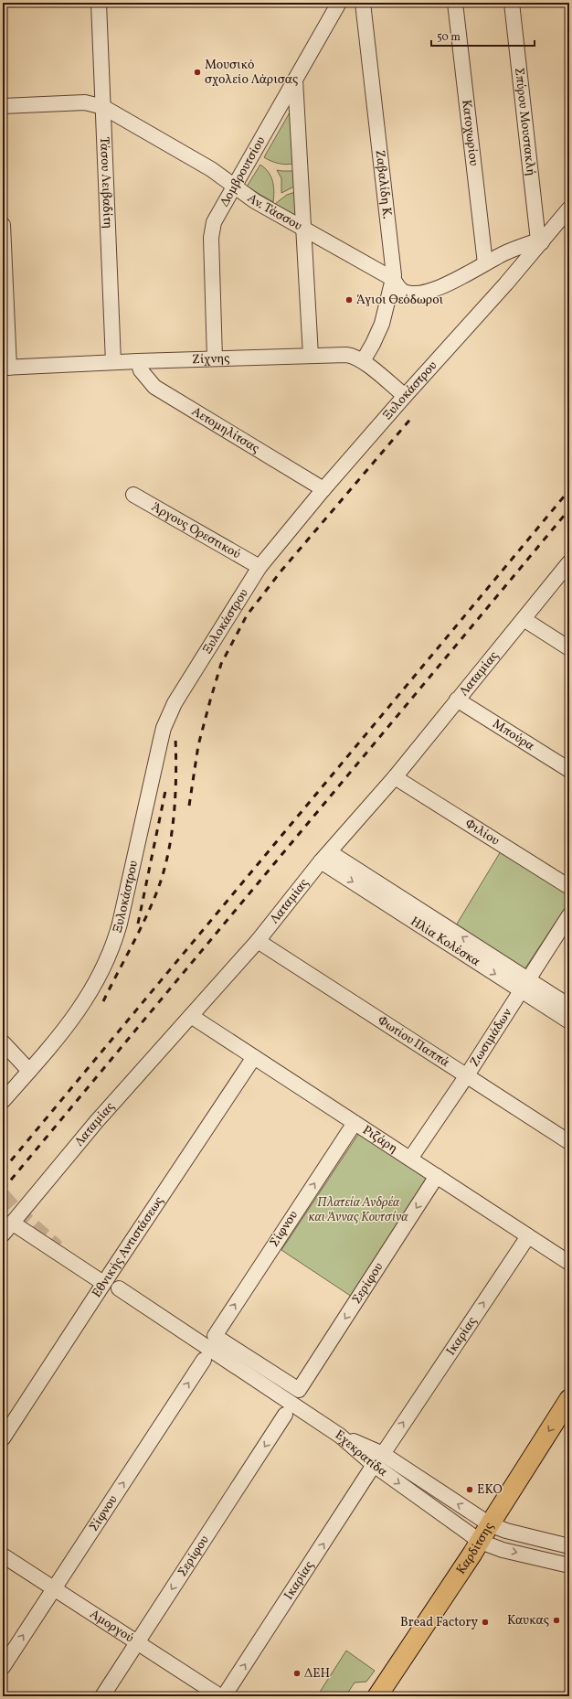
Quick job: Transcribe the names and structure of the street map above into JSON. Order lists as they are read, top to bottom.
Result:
{
  "streets": {
    "main road": ["Καρδίτσης"],
    "street": [
      "Σπύρου Μουστακλή",
      "Κατοχωρίου",
      "Δομβρουτσίου",
      "Τάσου Λειβαδίτη",
      "Ζαβαλίδη Κ.",
      "Αν. Τάσσου",
      "Ζίχνης",
      "Ξυλοκάστρου",
      "Αετομηλίτσας",
      "Άργους Ορεστικού",
      "Λαταμίας",
      "Μπούρα",
      "Φιλίου",
      "Ηλία Κολέσκα",
      "Ζωσιμάδων",
      "Φωτίου Παππά",
      "Ριζάρη",
      "Σίφνου",
      "Εθνικής Αντιστάσεως",
      "Σερίφου",
      "Ικαρίας",
      "Εχεκρατίδα",
      "Αμοργού"
    ]
  },
  "crossings": [
    ["Σπύρου Μουστακλή", "Αν. Τάσσου"],
    ["Σπύρου Μουστακλή", "Ξυλοκάστρου"],
    ["Κατοχωρίου", "Αν. Τάσσου"],
    ["Δομβρουτσίου", "Αν. Τάσσου"],
    ["Δομβρουτσίου", "Ζίχνης"],
    ["Τάσου Λειβαδίτη", "Αν. Τάσσου"],
    ["Τάσου Λειβαδίτη", "Ζίχνης"],
    ["Ζαβαλίδη Κ.", "Αν. Τάσσου"],
    ["Ζαβαλίδη Κ.", "Ζίχνης"],
    ["Αν. Τάσσου", "Ξυλοκάστρου"],
    ["Ζίχνης", "Ξυλοκάστρου"],
    ["Ζίχνης", "Αετομηλίτσας"],
    ["Ξυλοκάστρου", "Αετομηλίτσας"],
    ["Ξυλοκάστρου", "Άργους Ορεστικού"],
    ["Λαταμίας", "Μπούρα"],
    ["Λαταμίας", "Φιλίου"],
    ["Λαταμίας", "Ηλία Κολέσκα"],
    ["Λαταμίας", "Φωτίου Παππά"],
    ["Λαταμίας", "Ριζάρη"],
    ["Ηλία Κολέσκα", "Ζωσιμάδων"],
    ["Ζωσιμάδων", "Φωτίου Παππά"],
    ["Ζωσιμάδων", "Ριζάρη"],
    ["Ριζάρη", "Σίφνου"],
    ["Ριζάρη", "Εθνικής Αντιστάσεως"],
    ["Ριζάρη", "Σερίφου"],
    ["Ριζάρη", "Ικαρίας"],
    ["Σίφνου", "Σερίφου"],
    ["Σίφνου", "Αμοργού"],
    ["Σερίφου", "Αμοργού"],
    ["Ικαρίας", "Εχεκρατίδα"],
    ["Εχεκρατίδα", "Καρδίτσης"]
  ],
  "one_way": [
    "Σίφνου",
    "Σερίφου",
    "Ικαρίας",
    "Καρδίτσης"
  ],
  "parks": ["Πλατεία Ανδρέα και Άννας Κουτσίνα"],
  "places": [
    "Μουσικό σχολείο Λάρισας",
    "Άγιοι Θεόδωροι",
    "EKO",
    "Καυκας",
    "Bread Factory",
    "ΔΕΗ"
  ],
  "scale_bar": "50 m"
}
